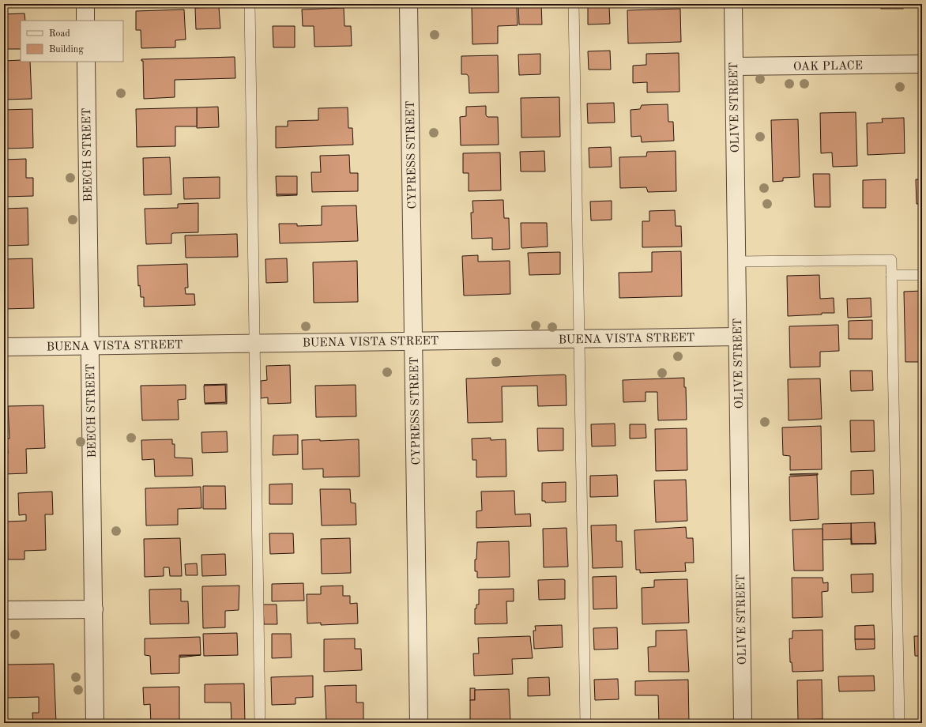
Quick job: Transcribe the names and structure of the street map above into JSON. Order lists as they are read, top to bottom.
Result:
{
  "streets": {
    "street": [
      "OAK PLACE",
      "OLIVE STREET",
      "BEECH STREET",
      "CYPRESS STREET",
      "BUENA VISTA STREET"
    ]
  },
  "crossings": [
    ["OAK PLACE", "OLIVE STREET"],
    ["OLIVE STREET", "BUENA VISTA STREET"],
    ["BEECH STREET", "BUENA VISTA STREET"],
    ["CYPRESS STREET", "BUENA VISTA STREET"]
  ],
  "legend": ["Road", "Building"]
}
